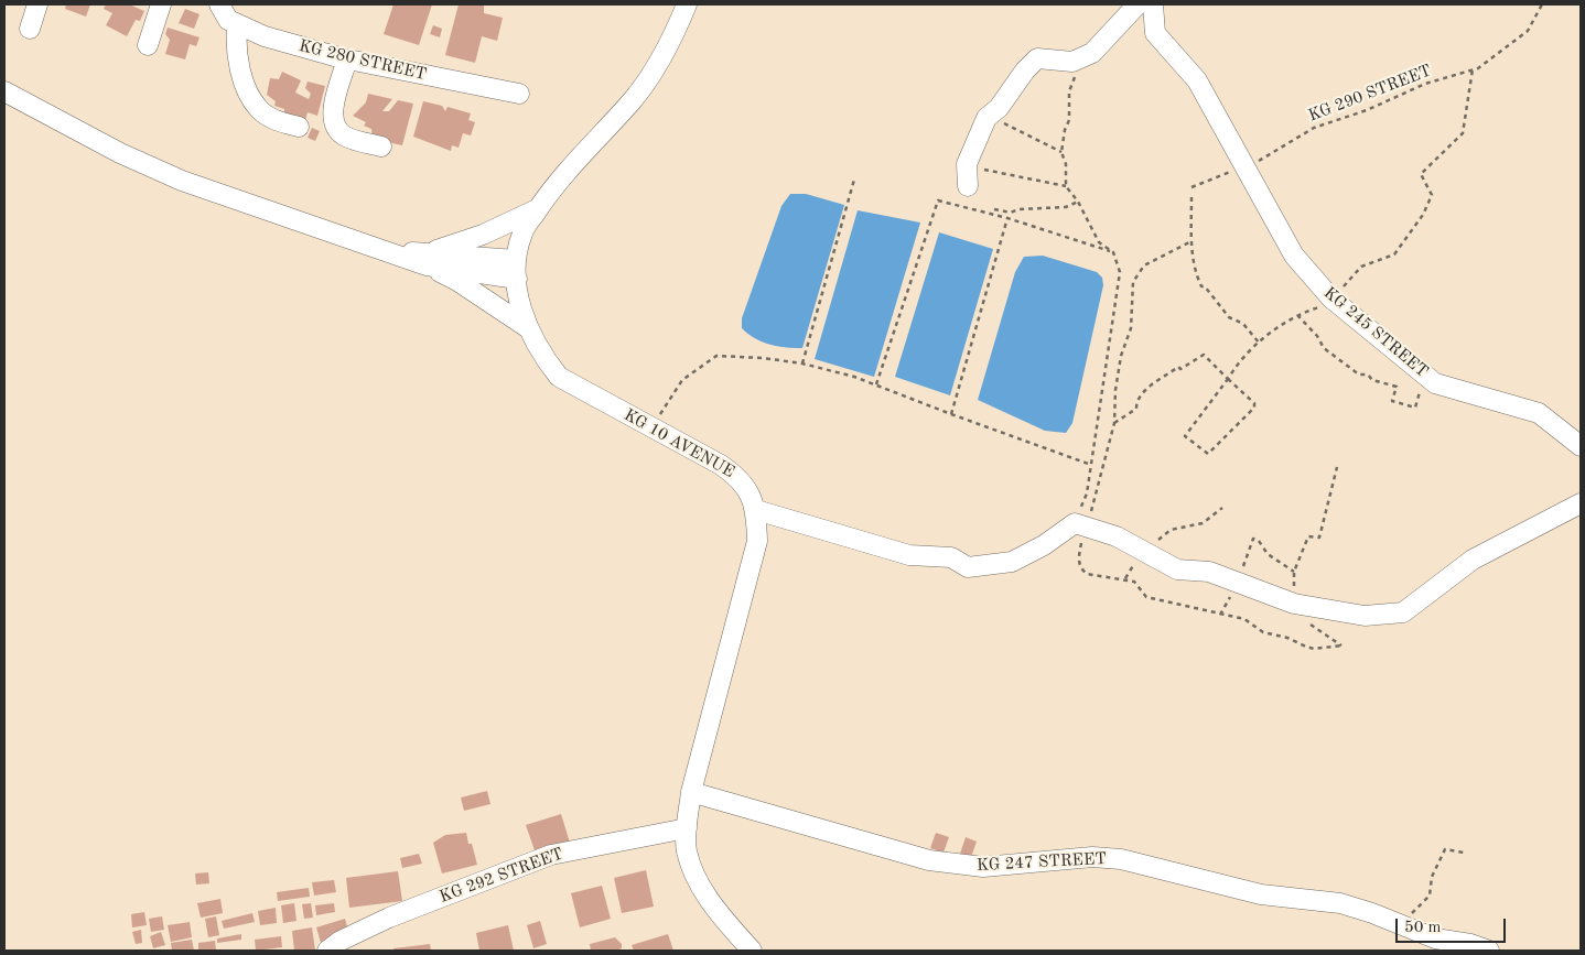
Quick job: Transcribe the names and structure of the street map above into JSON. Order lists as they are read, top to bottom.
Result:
{
  "streets": {
    "street": [
      "KG 280 STREET",
      "KG 245 STREET",
      "KG 10 AVENUE",
      "KG 247 STREET",
      "KG 292 STREET"
    ],
    "path": ["KG 290 STREET"]
  },
  "crossings": [
    ["KG 290 STREET", "KG 245 STREET"],
    ["KG 10 AVENUE", "KG 247 STREET"],
    ["KG 10 AVENUE", "KG 292 STREET"]
  ],
  "scale_bar": "50 m"
}
